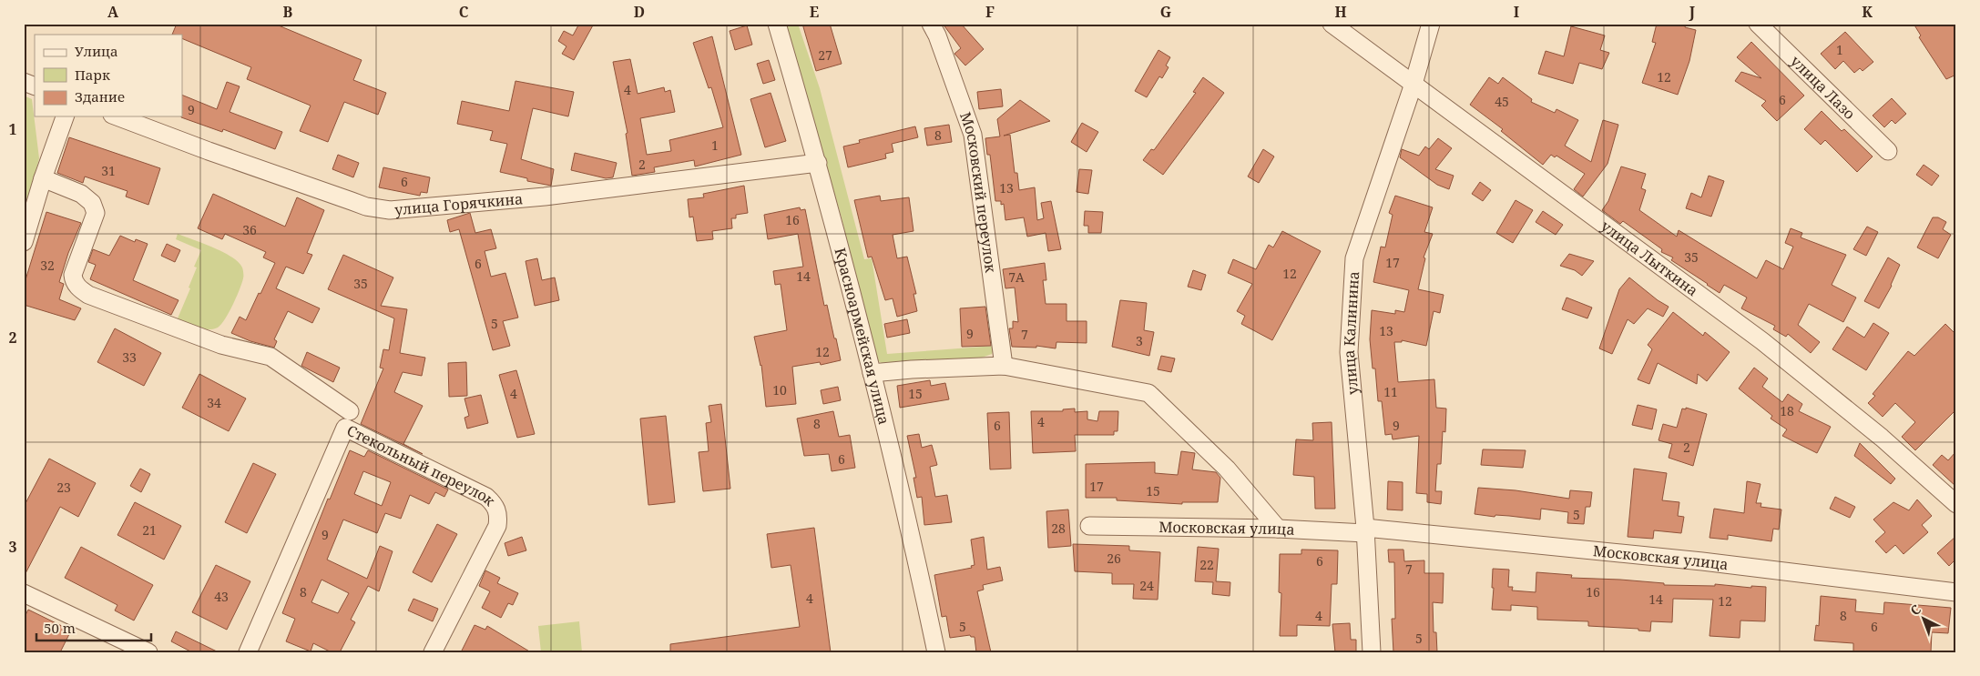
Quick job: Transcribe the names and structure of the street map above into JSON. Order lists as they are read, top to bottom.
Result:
{
  "streets": {
    "street": [
      "улица Лазо",
      "Московский переулок",
      "улица Горячкина",
      "улица Лыткина",
      "улица Калинина",
      "Красноармейская улица",
      "Стекольный переулок",
      "Московская улица"
    ]
  },
  "crossings": [
    ["улица Горячкина", "Красноармейская улица"],
    ["улица Лыткина", "улица Калинина"],
    ["улица Калинина", "Московская улица"]
  ],
  "house_numbers": [
    "1",
    "27",
    "12",
    "4",
    "6",
    "45",
    "9",
    "8",
    "1",
    "2",
    "31",
    "6",
    "13",
    "16",
    "36",
    "35",
    "17",
    "6",
    "32",
    "12",
    "14",
    "7А",
    "35",
    "5",
    "13",
    "9",
    "7",
    "3",
    "12",
    "33",
    "10",
    "11",
    "4",
    "15",
    "34",
    "18",
    "4",
    "8",
    "6",
    "9",
    "2",
    "6",
    "17",
    "23",
    "15",
    "5",
    "28",
    "21",
    "9",
    "26",
    "6",
    "22",
    "7",
    "24",
    "8",
    "16",
    "43",
    "4",
    "14",
    "12",
    "4",
    "8",
    "5",
    "6",
    "5"
  ],
  "legend": ["Улица", "Парк", "Здание"],
  "scale_bar": "50 m",
  "north": "top left",
  "grid": {
    "columns": [
      "A",
      "B",
      "C",
      "D",
      "E",
      "F",
      "G",
      "H",
      "I",
      "J",
      "K"
    ],
    "rows": ["1", "2", "3"]
  }
}
